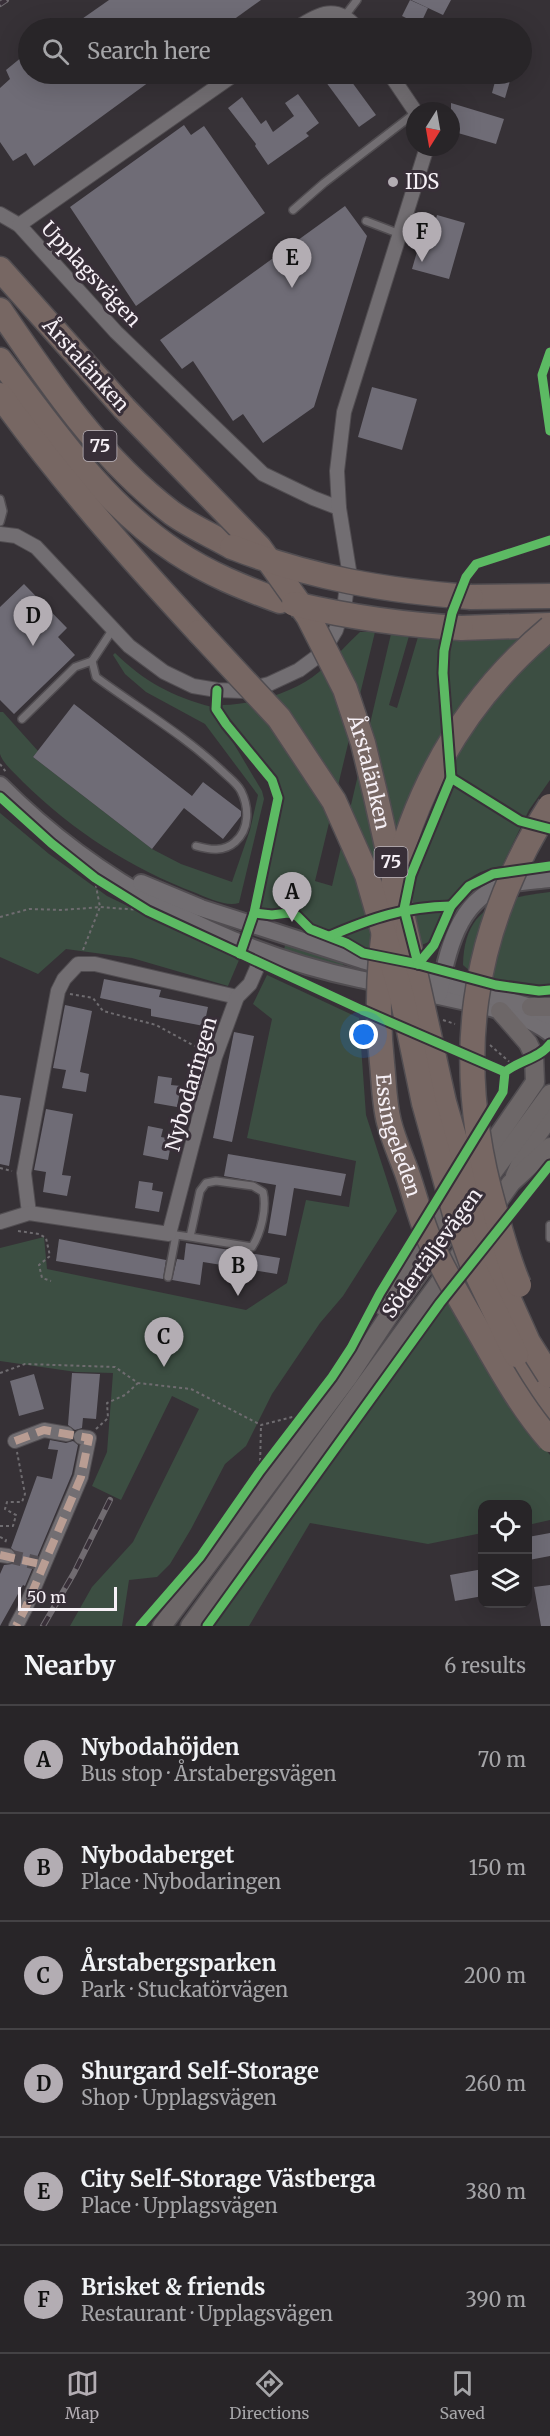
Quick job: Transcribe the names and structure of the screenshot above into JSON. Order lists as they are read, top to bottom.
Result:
{
  "streets": {
    "highway": ["Årstalänken", "75", "Essingeleden"],
    "main road": ["Södertäljevägen"],
    "street": ["Upplagsvägen", "Nybodaringen"]
  },
  "crossings": [
    ["75", "Essingeleden"]
  ],
  "places": ["IDS"],
  "scale_bar": "50 m",
  "north": "bottom",
  "page": {
    "search": "Search here",
    "pins": [
      "F",
      "E",
      "D",
      "A",
      "B",
      "C"
    ],
    "scale": "50 m",
    "heading": ["Nearby", "6 results"],
    "list": [
      {
        "mark": "A",
        "name": "Nybodahöjden",
        "note": "Bus stop · Årstabergsvägen",
        "value": "70 m"
      },
      {
        "mark": "B",
        "name": "Nybodaberget",
        "note": "Place · Nybodaringen",
        "value": "150 m"
      },
      {
        "mark": "C",
        "name": "Årstabergsparken",
        "note": "Park · Stuckatörvägen",
        "value": "200 m"
      },
      {
        "mark": "D",
        "name": "Shurgard Self-Storage",
        "note": "Shop · Upplagsvägen",
        "value": "260 m"
      },
      {
        "mark": "E",
        "name": "City Self-Storage Västberga",
        "note": "Place · Upplagsvägen",
        "value": "380 m"
      },
      {
        "mark": "F",
        "name": "Brisket & friends",
        "note": "Restaurant · Upplagsvägen",
        "value": "390 m"
      }
    ],
    "nav": ["Map", "Directions", "Saved"]
  }
}
